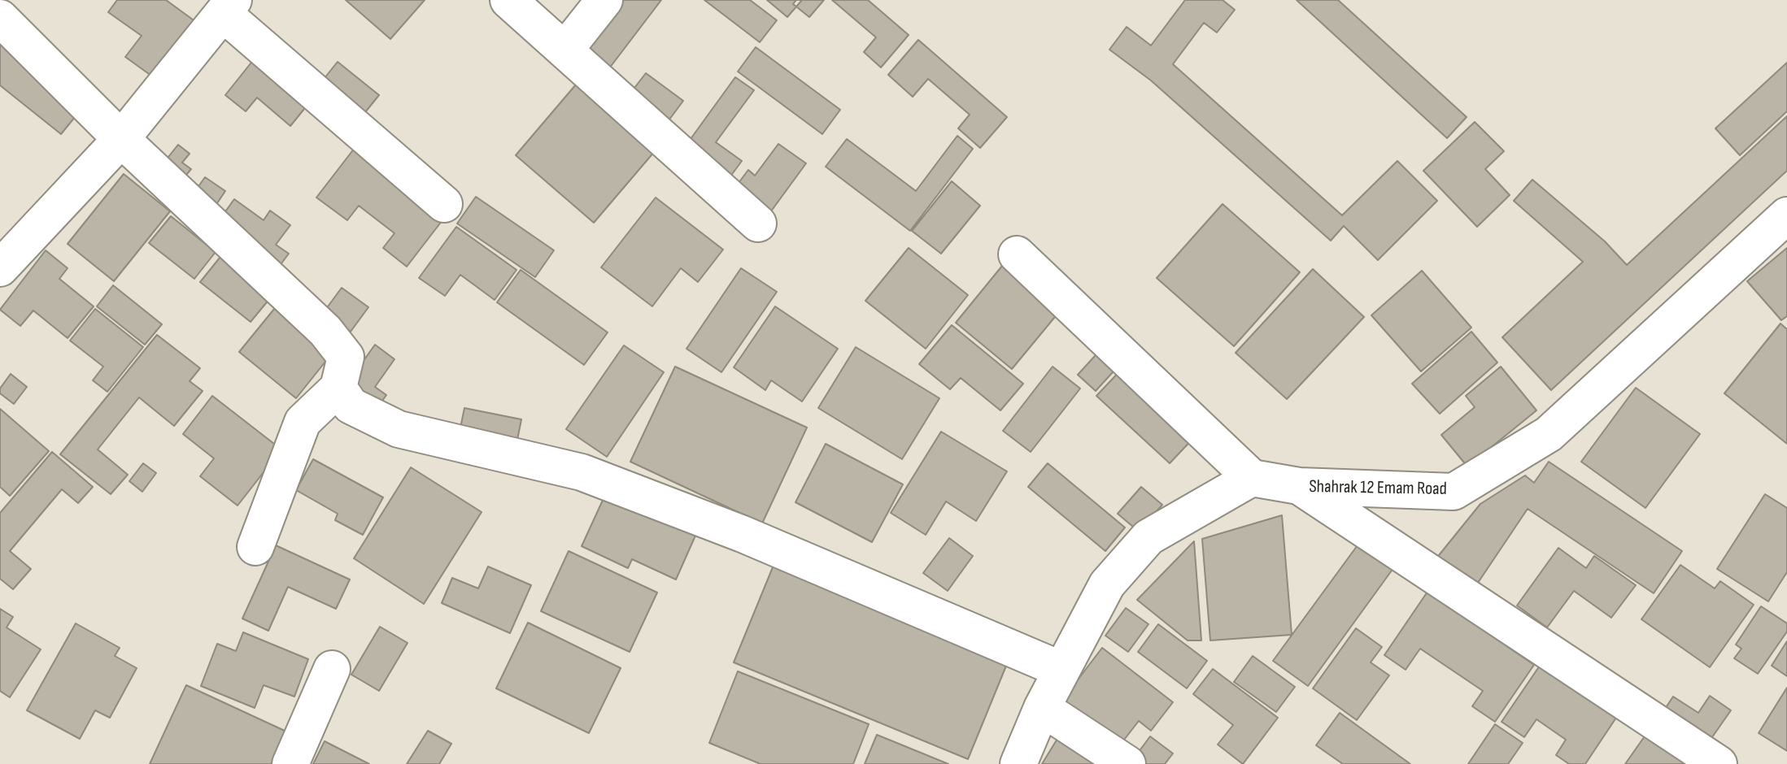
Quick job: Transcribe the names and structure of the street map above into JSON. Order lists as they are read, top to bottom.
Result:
{
  "streets": {
    "street": ["Shahrak 12 Emam Road"]
  }
}
